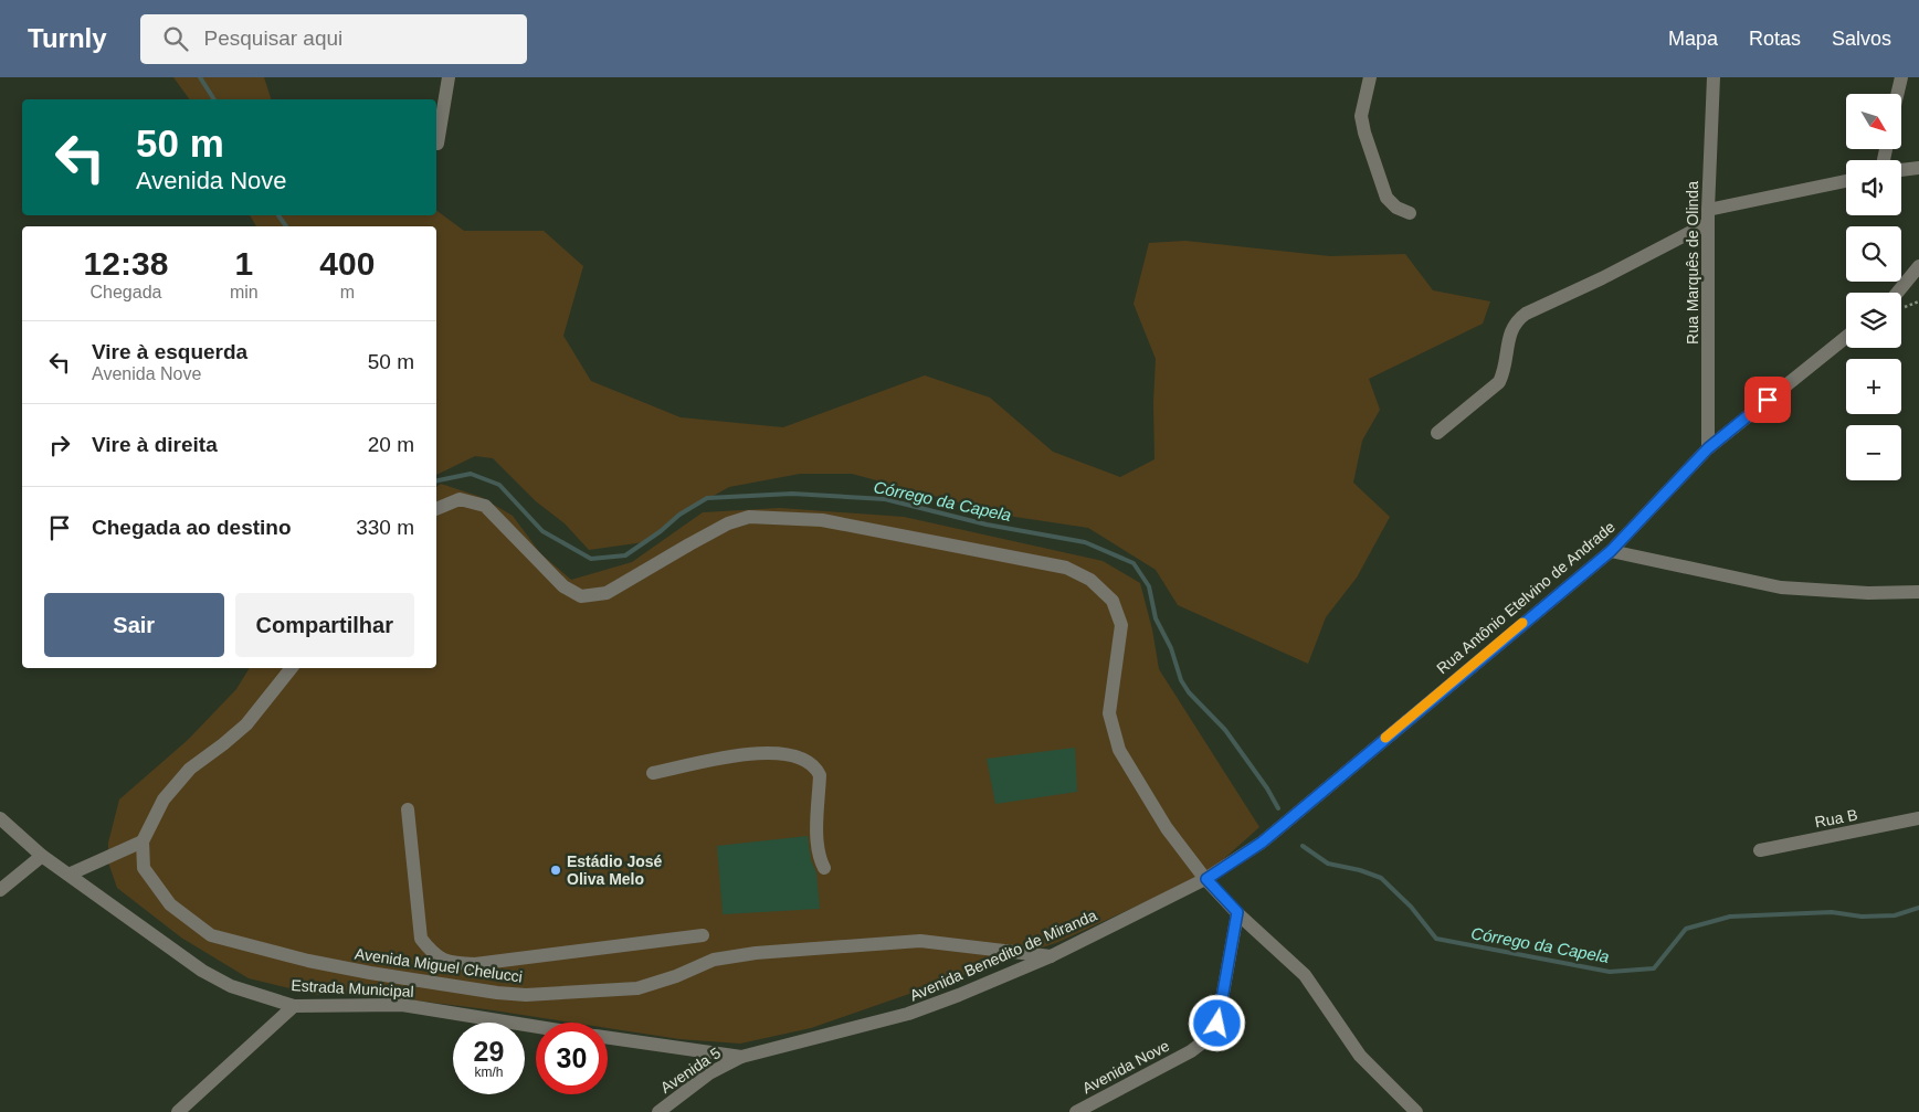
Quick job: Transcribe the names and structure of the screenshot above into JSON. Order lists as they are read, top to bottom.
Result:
{
  "streets": {
    "street": [
      "Rua Marquês de Olinda",
      "Rua Antônio Etelvino de Andrade",
      "Rua B",
      "Avenida Benedito de Miranda",
      "Avenida Miguel Chelucci",
      "Estrada Municipal",
      "Avenida Nove",
      "Avenida 5"
    ]
  },
  "crossings": [
    ["Rua Marquês de Olinda", "Rua Antônio Etelvino de Andrade"],
    ["Rua Antônio Etelvino de Andrade", "Avenida Benedito de Miranda"],
    ["Avenida Benedito de Miranda", "Avenida Miguel Chelucci"],
    ["Avenida Benedito de Miranda", "Estrada Municipal"],
    ["Avenida Benedito de Miranda", "Avenida 5"],
    ["Estrada Municipal", "Avenida 5"]
  ],
  "water": ["Córrego da Capela"],
  "places": ["Estádio José Oliva Melo"],
  "north": "bottom right",
  "page": {
    "header": "Turnly",
    "search": "Pesquisar aqui",
    "nav": ["Mapa", "Rotas", "Salvos"],
    "map_buttons": ["+", "−"],
    "turn": ["50 m", "Avenida Nove"],
    "eta": [
      "12:38",
      "Chegada",
      "1",
      "min",
      "400",
      "m"
    ],
    "list": [
      {
        "name": "Vire à esquerda",
        "note": "Avenida Nove",
        "value": "50 m"
      },
      {
        "name": "Vire à direita",
        "value": "20 m"
      },
      {
        "name": "Chegada ao destino",
        "value": "330 m"
      }
    ],
    "buttons": ["Sair", "Compartilhar"],
    "speed": "29 km/h",
    "limit": "30"
  }
}
